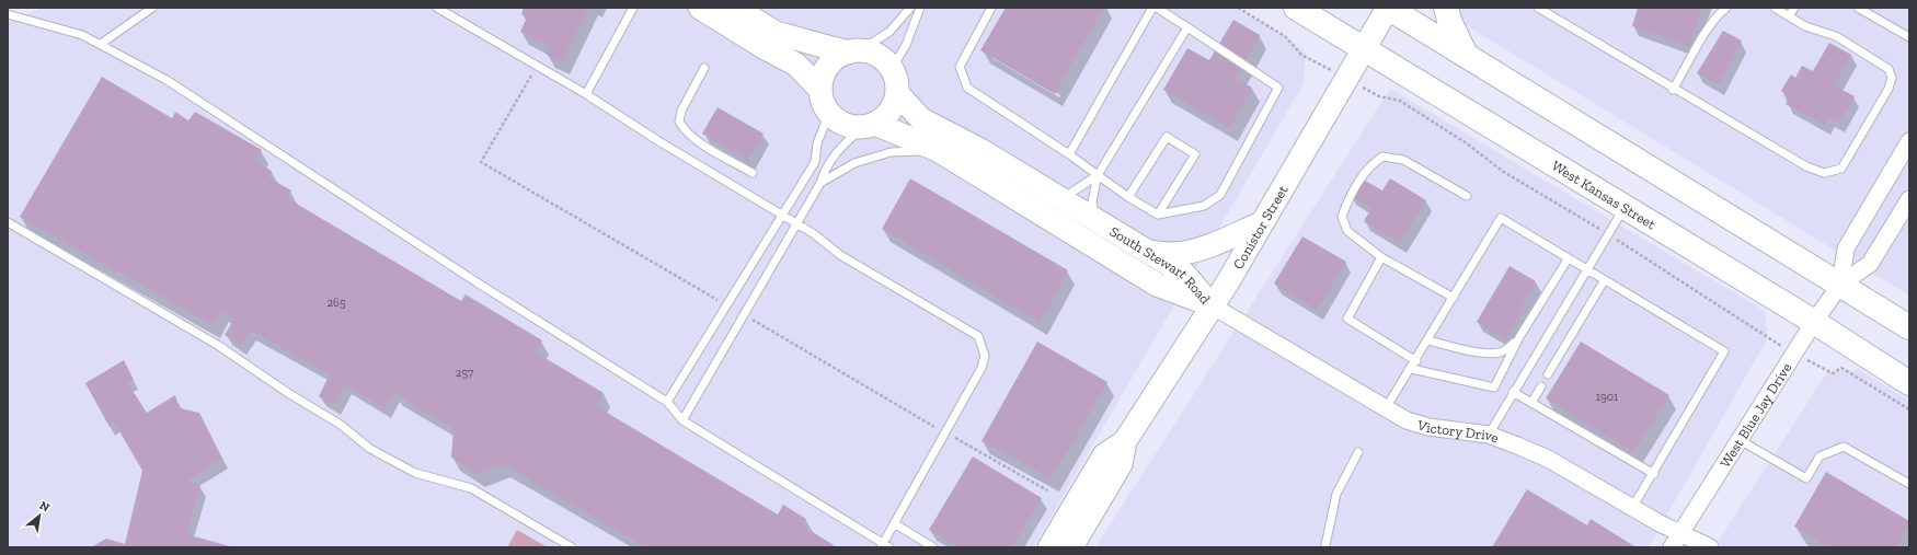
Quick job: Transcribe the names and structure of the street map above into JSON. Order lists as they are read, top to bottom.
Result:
{
  "streets": {
    "highway": ["West Kansas Street"],
    "street": [
      "Conistor Street",
      "South Stewart Road",
      "West Blue Jay Drive",
      "Victory Drive"
    ]
  },
  "crossings": [
    ["West Kansas Street", "Conistor Street"],
    ["West Kansas Street", "West Blue Jay Drive"],
    ["Conistor Street", "South Stewart Road"],
    ["Conistor Street", "Victory Drive"],
    ["South Stewart Road", "Victory Drive"],
    ["West Blue Jay Drive", "Victory Drive"]
  ],
  "house_numbers": ["265", "257", "1901"],
  "north": "top right"
}
